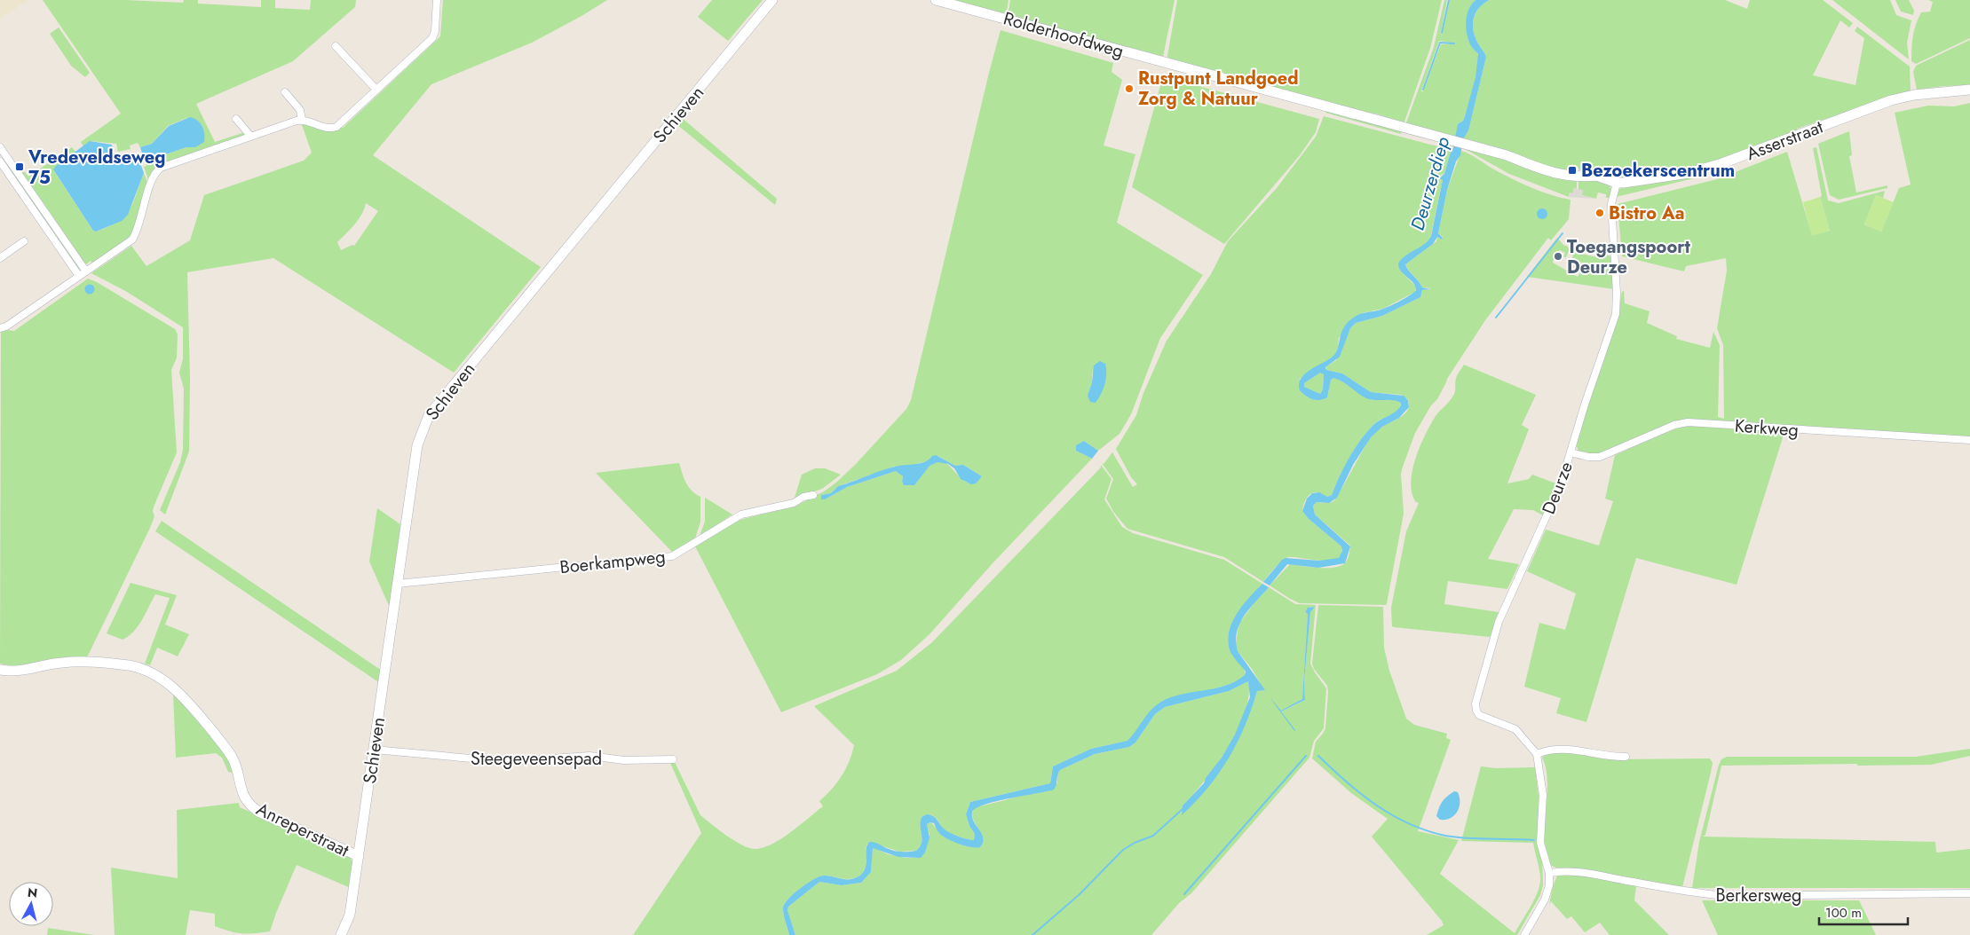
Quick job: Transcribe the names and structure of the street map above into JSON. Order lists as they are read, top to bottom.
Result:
{
  "streets": {
    "street": [
      "Rolderhoofdweg",
      "Schieven",
      "Asserstraat",
      "Kerkweg",
      "Deurze",
      "Boerkampweg",
      "Steegeveensepad",
      "Anreperstraat",
      "Berkersweg"
    ]
  },
  "crossings": [
    ["Rolderhoofdweg", "Asserstraat"],
    ["Schieven", "Boerkampweg"],
    ["Schieven", "Steegeveensepad"],
    ["Schieven", "Anreperstraat"],
    ["Asserstraat", "Deurze"],
    ["Kerkweg", "Deurze"]
  ],
  "water": ["Deurzerdiep"],
  "places": {
    "other": ["Rustpunt Landgoed Zorg & Natuur", "Bistro Aa", "Toegangspoort Deurze"],
    "transit": ["Vredeveldseweg 75", "Bezoekerscentrum"]
  },
  "scale_bar": "100 m",
  "north": "top"
}
